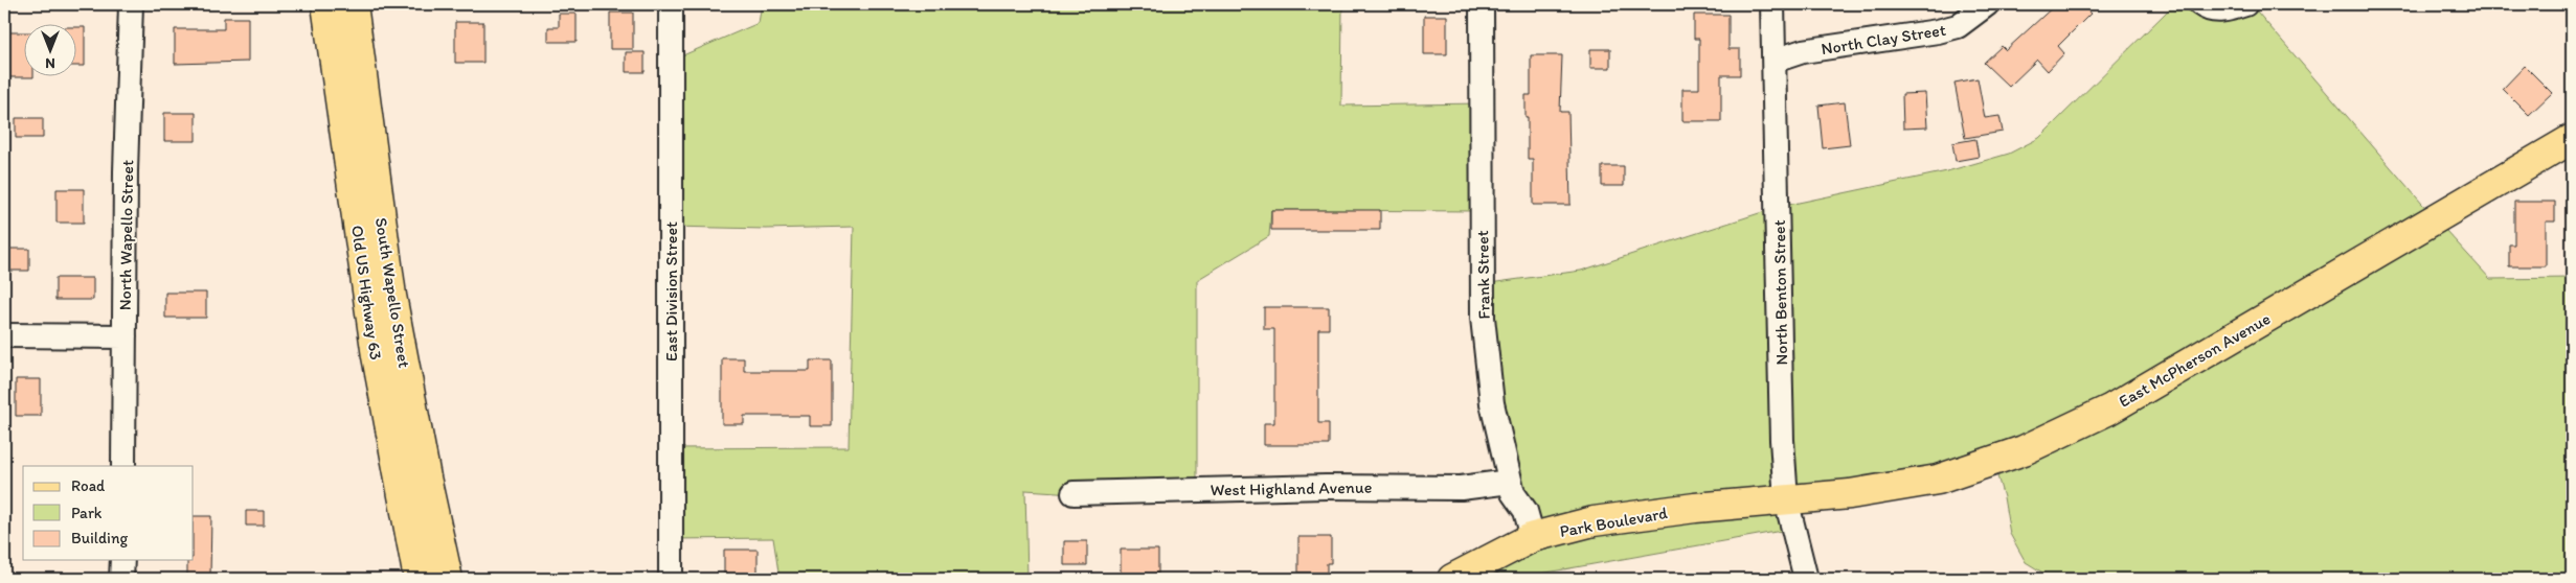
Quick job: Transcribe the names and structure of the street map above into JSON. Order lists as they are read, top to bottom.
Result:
{
  "streets": {
    "main road": [
      "Old US Highway 63",
      "South Wapello Street",
      "East McPherson Avenue",
      "Park Boulevard"
    ],
    "street": [
      "North Clay Street",
      "North Wapello Street",
      "Frank Street",
      "East Division Street",
      "North Benton Street",
      "West Highland Avenue"
    ]
  },
  "crossings": [
    ["North Clay Street", "North Benton Street"],
    ["Frank Street", "West Highland Avenue"],
    ["Frank Street", "Park Boulevard"],
    ["North Benton Street", "East McPherson Avenue"],
    ["North Benton Street", "Park Boulevard"],
    ["East McPherson Avenue", "Park Boulevard"]
  ],
  "legend": ["Road", "Park", "Building"],
  "north": "bottom"
}
